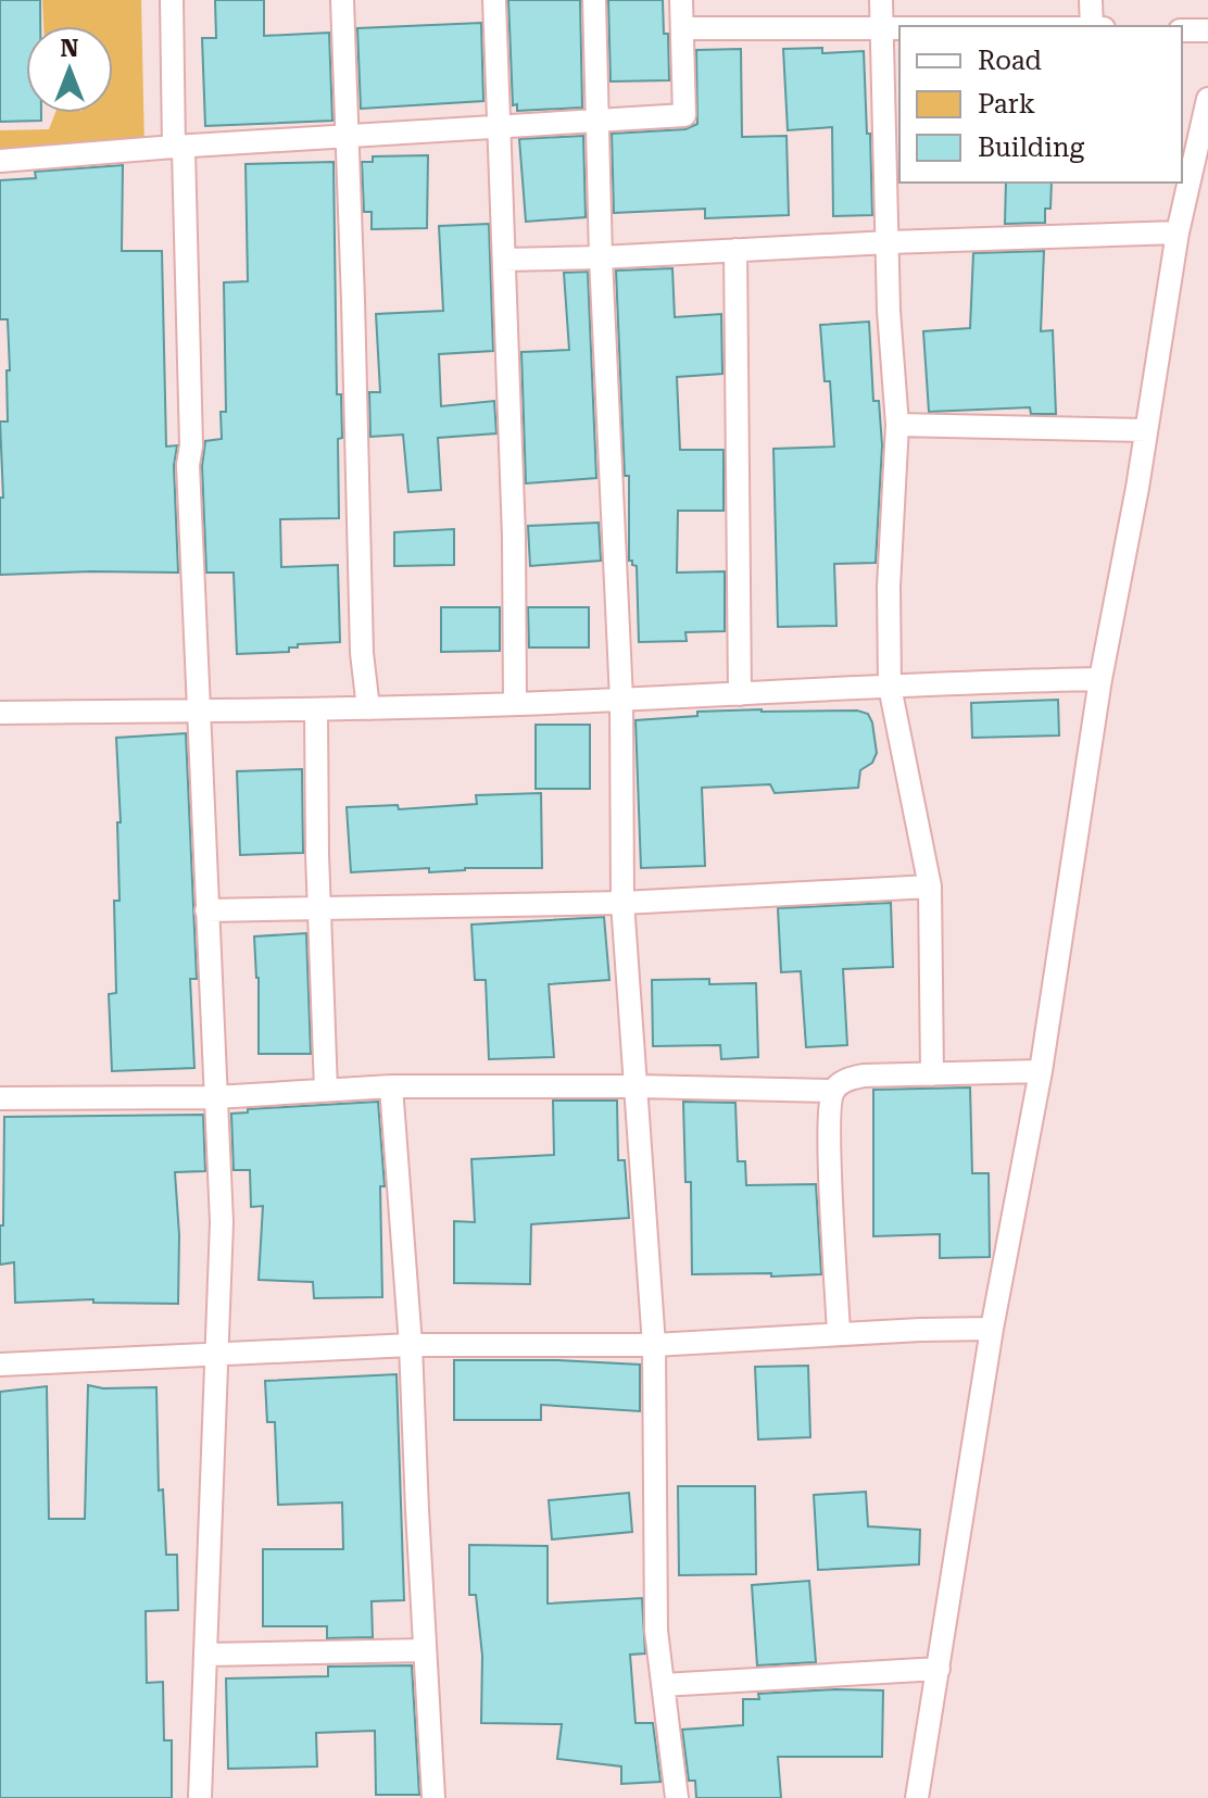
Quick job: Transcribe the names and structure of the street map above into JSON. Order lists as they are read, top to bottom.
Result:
{
  "legend": ["Road", "Park", "Building"],
  "north": "top"
}
